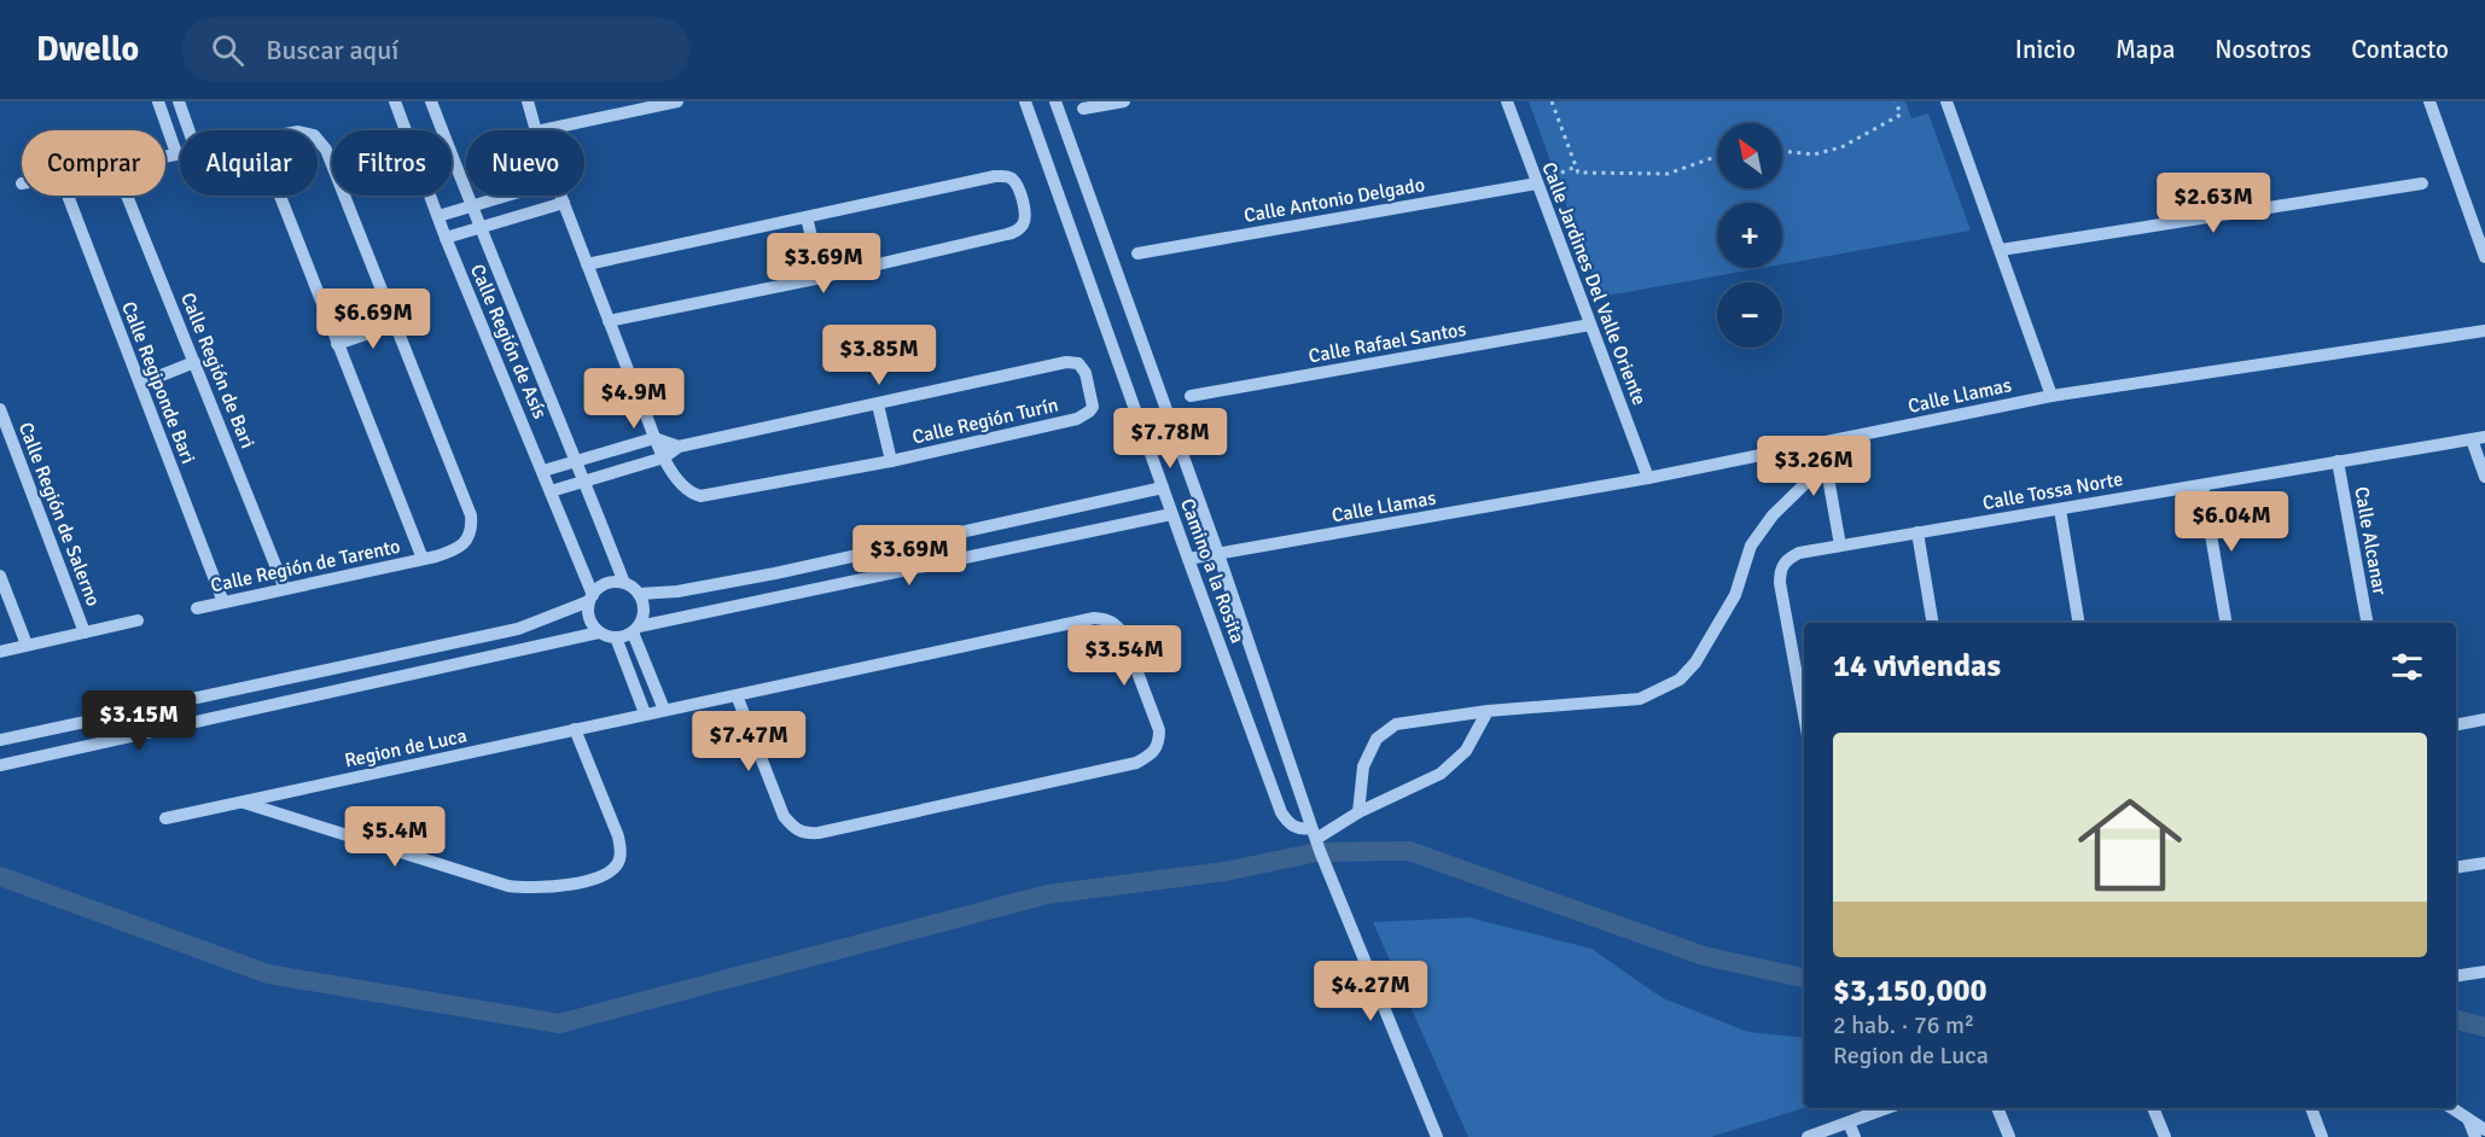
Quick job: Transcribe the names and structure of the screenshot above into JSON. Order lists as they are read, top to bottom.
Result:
{
  "streets": {
    "street": [
      "Calle Antonio Delgado",
      "Calle Jardines Del Valle Oriente",
      "Calle Región de Asís",
      "Calle Rafael Santos",
      "Calle Región de Bari",
      "Calle Regiponde Bari",
      "Calle Llamas",
      "Calle Región Turín",
      "Calle Tossa Norte",
      "Calle Región de Salerno",
      "Calle Alcanar",
      "Calle Región de Tarento",
      "Camino a la Rosita",
      "Region de Luca"
    ]
  },
  "crossings": [
    ["Calle Antonio Delgado", "Calle Jardines Del Valle Oriente"],
    ["Calle Jardines Del Valle Oriente", "Calle Rafael Santos"],
    ["Calle Jardines Del Valle Oriente", "Calle Llamas"],
    ["Calle Región de Bari", "Calle Región de Tarento"],
    ["Calle Regiponde Bari", "Calle Región de Tarento"],
    ["Calle Llamas", "Camino a la Rosita"],
    ["Calle Tossa Norte", "Calle Alcanar"]
  ],
  "north": "top left",
  "page": {
    "header": "Dwello",
    "search": "Buscar aquí",
    "nav": [
      "Inicio",
      "Mapa",
      "Nosotros",
      "Contacto"
    ],
    "map_buttons": ["+", "−"],
    "chip": [
      "Comprar",
      "Alquilar",
      "Filtros",
      "Nuevo"
    ],
    "price": [
      "$2.63M",
      "$3.69M",
      "$6.69M",
      "$3.85M",
      "$4.9M",
      "$7.78M",
      "$3.26M",
      "$6.04M",
      "$3.69M",
      "$3.54M",
      "$3.15M",
      "$7.47M",
      "$5.4M",
      "$4.27M"
    ],
    "heading": "14 viviendas",
    "list": [
      {
        "name": "$3,150,000",
        "note": "2 hab. · 76 m² · Region de Luca"
      }
    ]
  }
}
